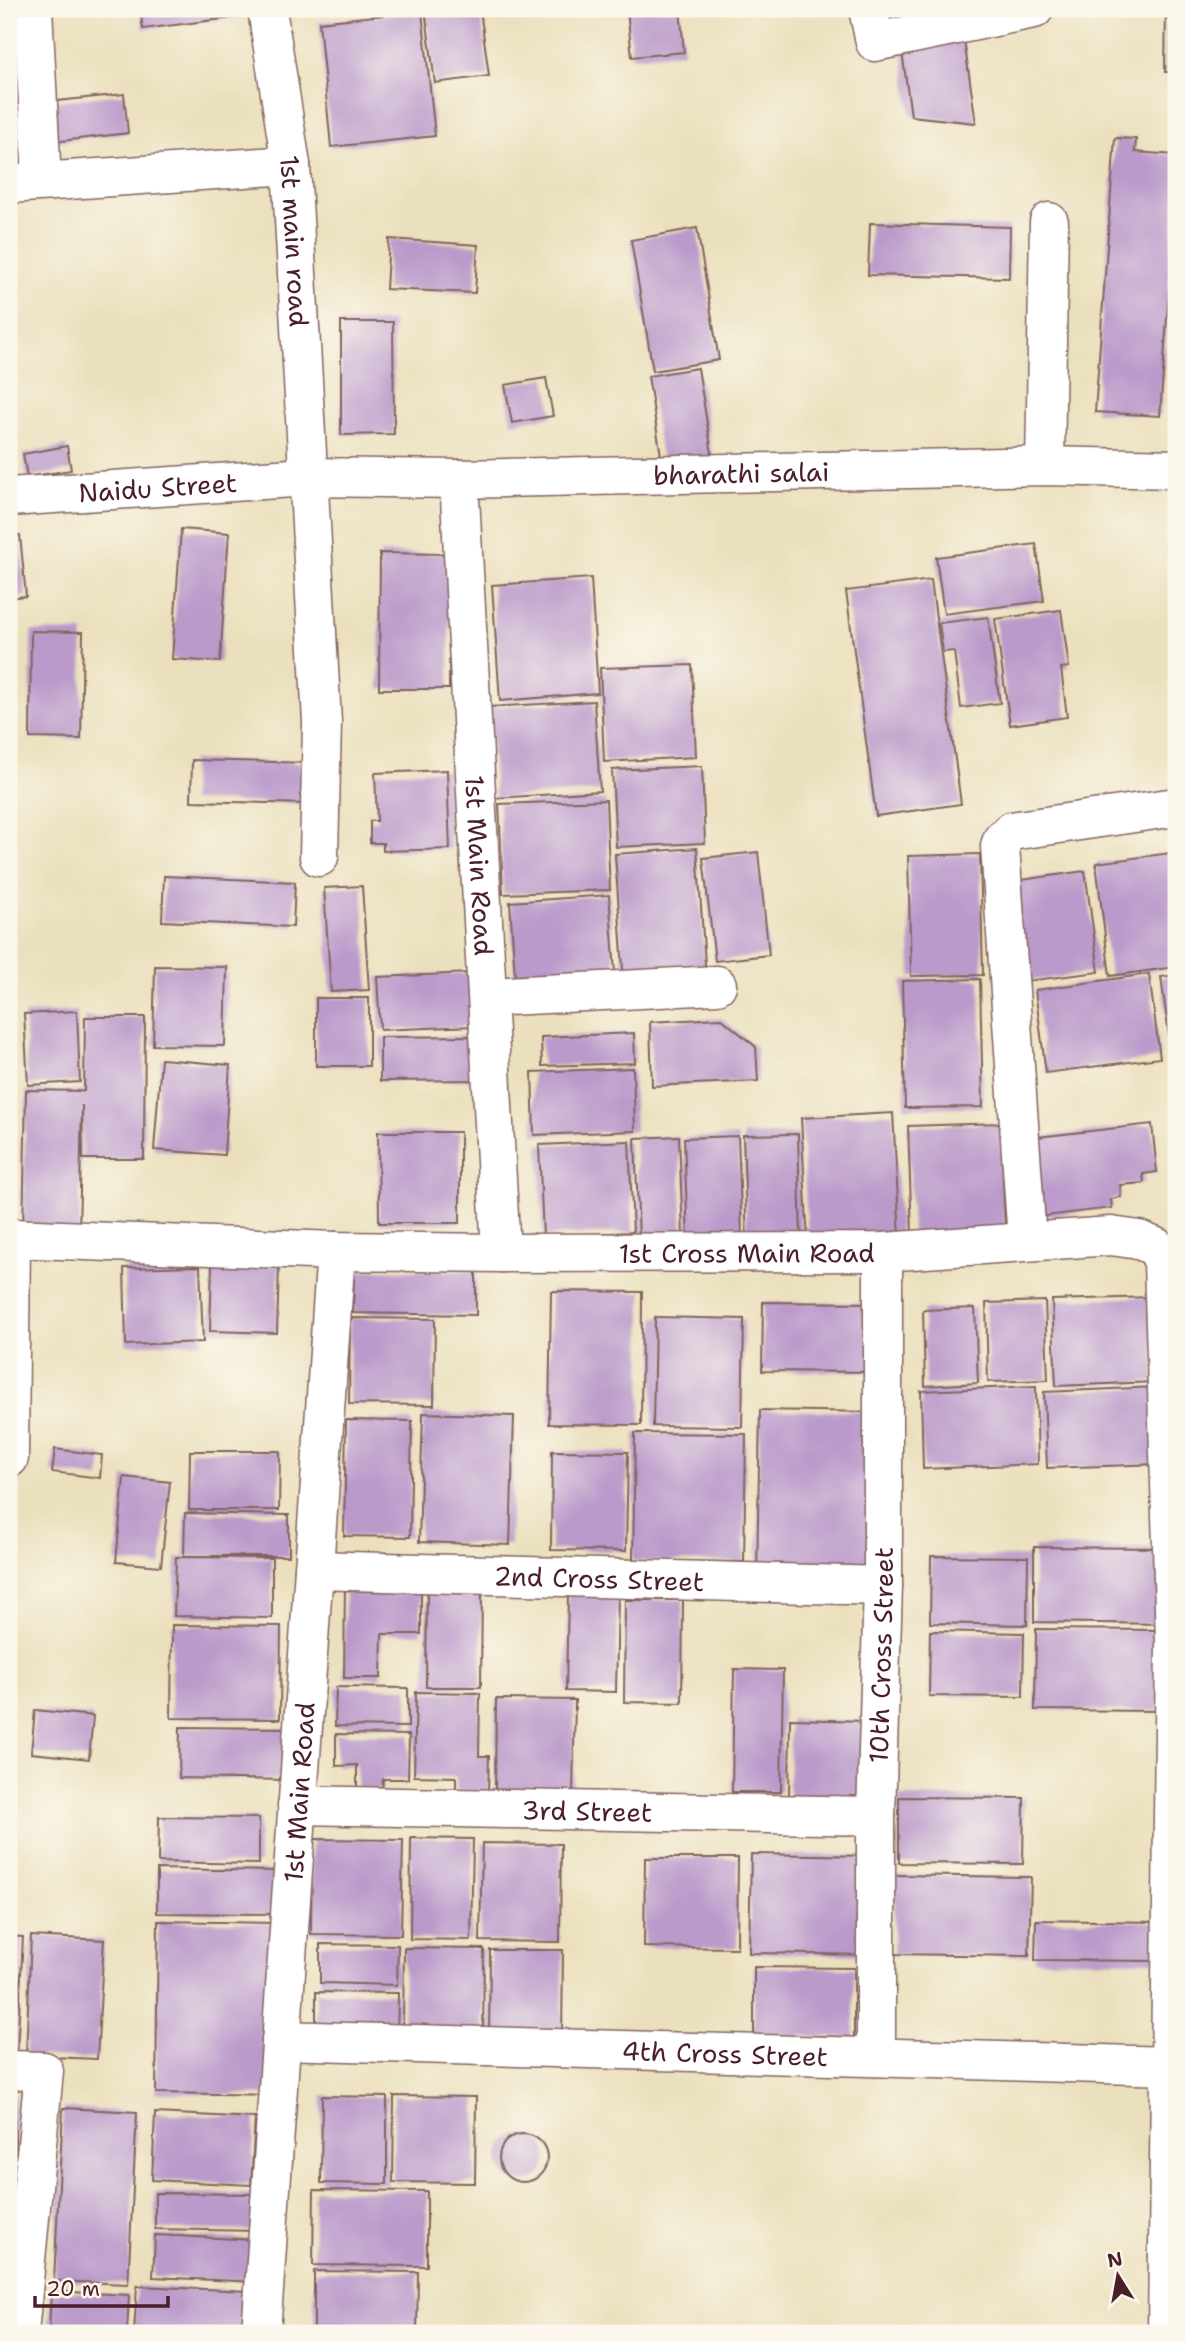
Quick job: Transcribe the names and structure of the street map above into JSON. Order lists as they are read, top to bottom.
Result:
{
  "streets": {
    "street": [
      "1st main road",
      "bharathi salai",
      "Naidu Street",
      "1st Main Road",
      "1st Cross Main Road",
      "2nd Cross Street",
      "10th Cross Street",
      "3rd Street",
      "4th Cross Street"
    ]
  },
  "crossings": [
    ["1st main road", "bharathi salai"],
    ["1st main road", "Naidu Street"],
    ["bharathi salai", "Naidu Street"],
    ["bharathi salai", "1st Main Road"],
    ["1st Main Road", "1st Cross Main Road"],
    ["1st Main Road", "2nd Cross Street"],
    ["1st Main Road", "3rd Street"],
    ["1st Main Road", "4th Cross Street"],
    ["1st Cross Main Road", "10th Cross Street"],
    ["2nd Cross Street", "10th Cross Street"],
    ["10th Cross Street", "3rd Street"],
    ["10th Cross Street", "4th Cross Street"]
  ],
  "scale_bar": "20 m",
  "north": "top"
}
